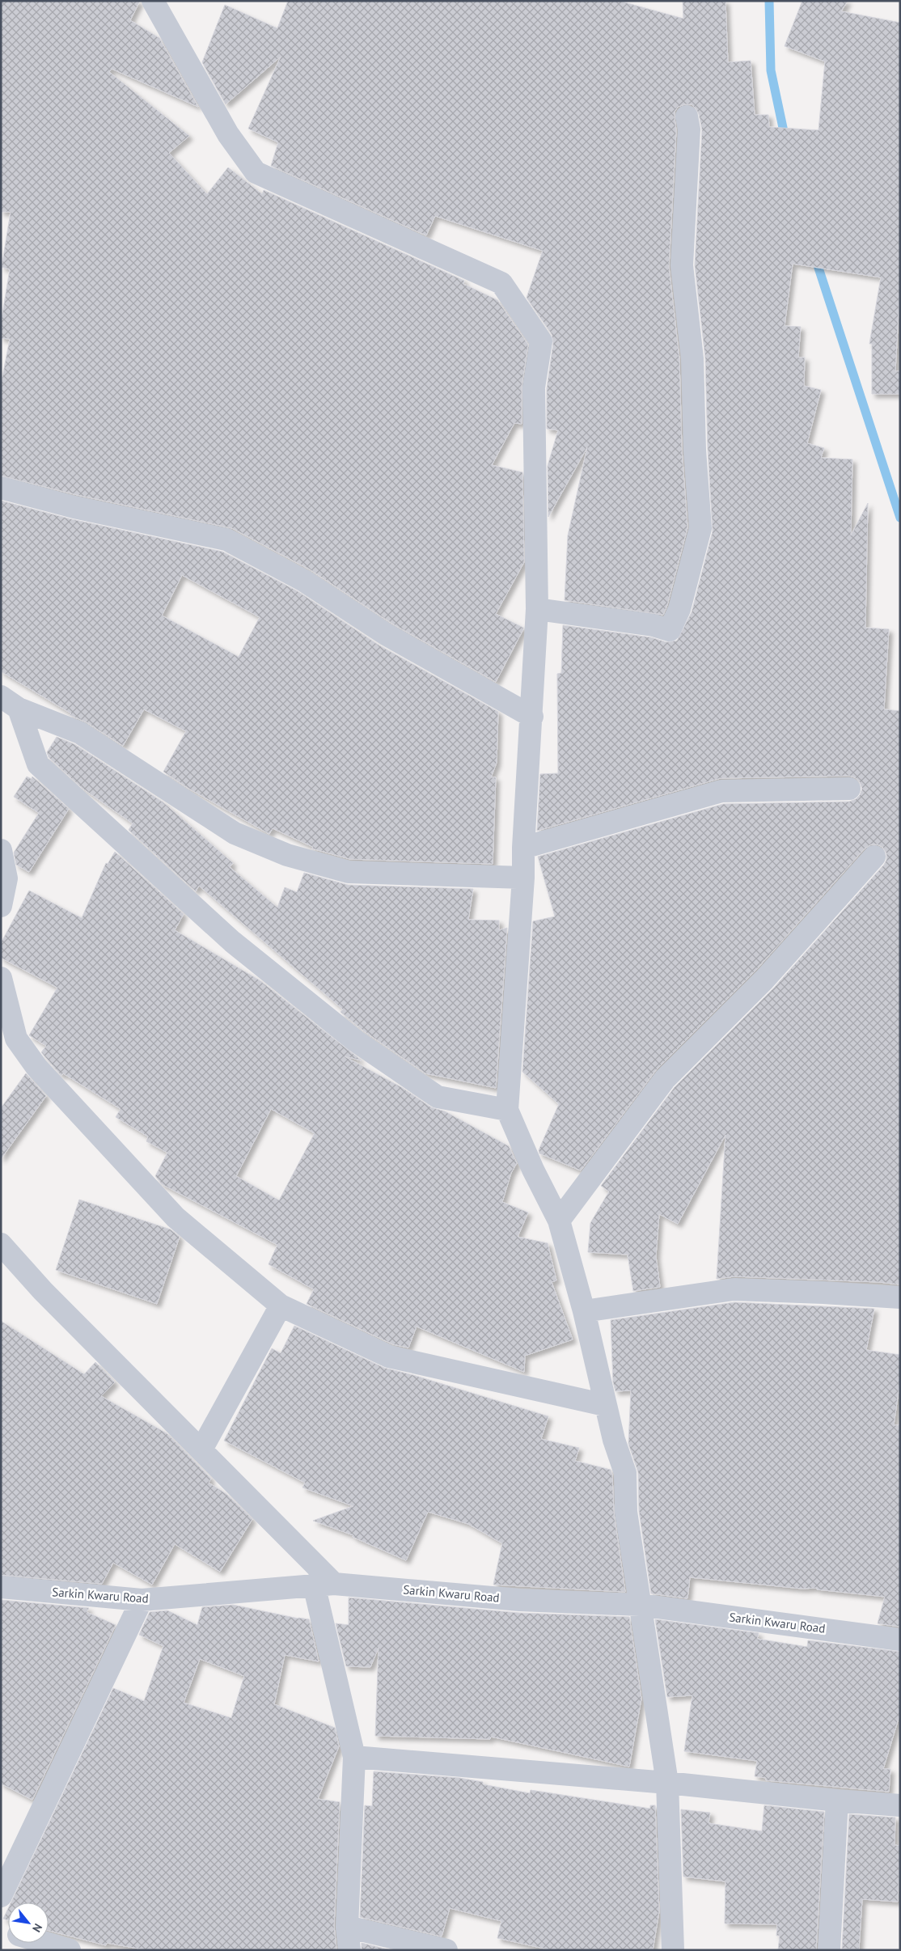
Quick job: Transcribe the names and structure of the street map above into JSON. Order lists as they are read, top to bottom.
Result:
{
  "streets": {
    "street": ["Sarkin Kwaru Road"]
  },
  "north": "bottom right"
}
